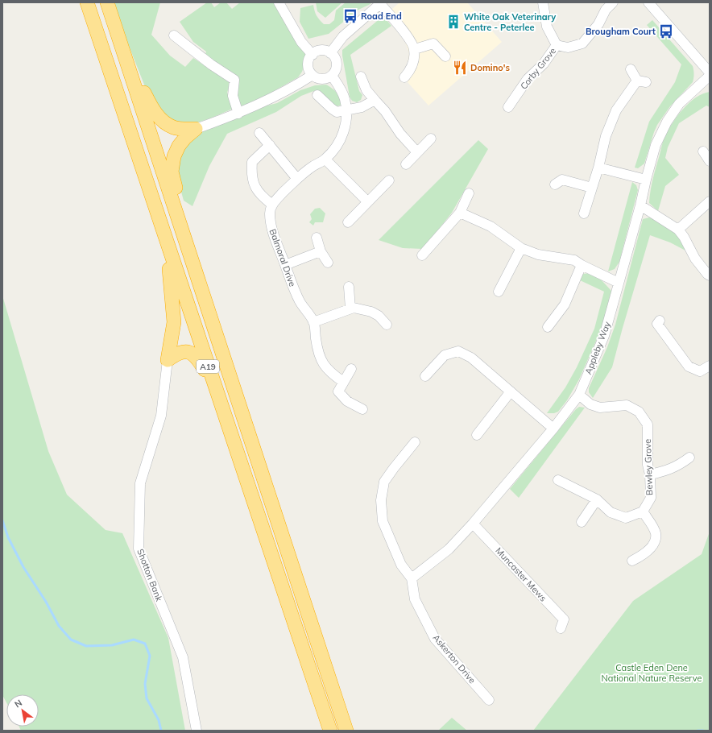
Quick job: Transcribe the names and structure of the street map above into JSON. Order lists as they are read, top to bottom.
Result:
{
  "streets": {
    "highway": ["A19"],
    "street": [
      "Corby Grove",
      "Balmoral Drive",
      "Appleby Way",
      "Bewley Grove",
      "Muncaster Mews",
      "Shotton Bank",
      "Askerton Drive"
    ]
  },
  "crossings": [
    ["Appleby Way", "Bewley Grove"],
    ["Appleby Way", "Muncaster Mews"],
    ["Appleby Way", "Askerton Drive"]
  ],
  "parks": ["Castle Eden Dene National Nature Reserve"],
  "places": {
    "bus stop": ["Road End", "Brougham Court"],
    "building": ["White Oak Veterinary Centre - Peterlee"],
    "restaurant": ["Domino's"]
  },
  "north": "top left"
}
